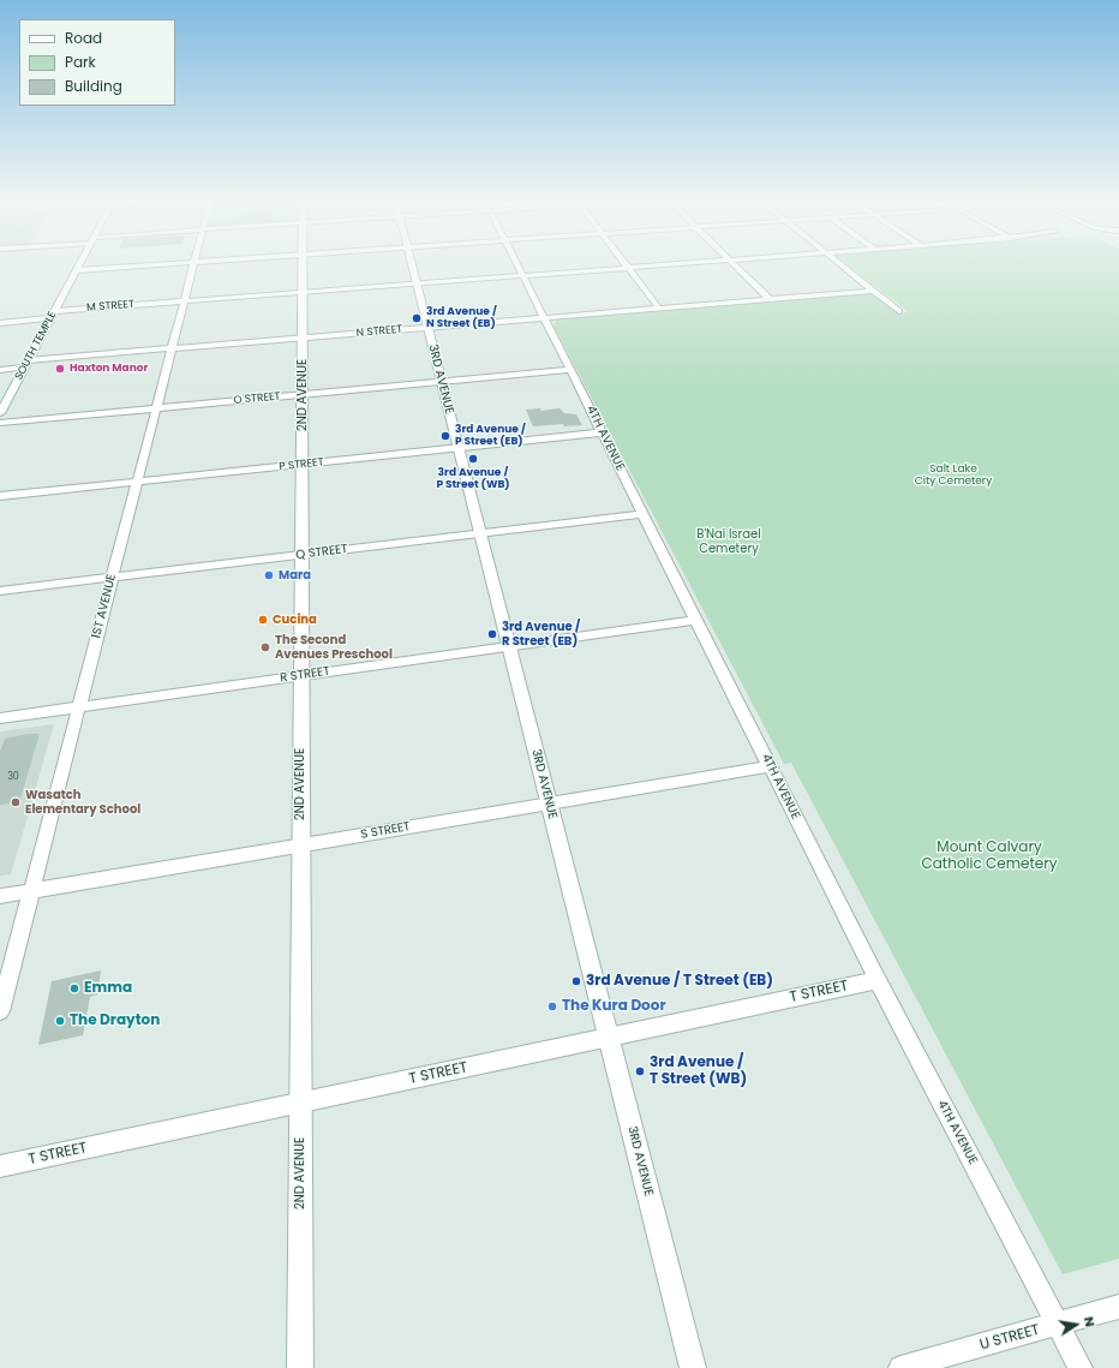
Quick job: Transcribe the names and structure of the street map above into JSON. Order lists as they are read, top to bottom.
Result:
{
  "streets": {
    "street": [
      "M STREET",
      "N STREET",
      "SOUTH TEMPLE",
      "3RD AVENUE",
      "2ND AVENUE",
      "O STREET",
      "4TH AVENUE",
      "P STREET",
      "Q STREET",
      "1ST AVENUE",
      "R STREET",
      "S STREET",
      "T STREET",
      "U STREET"
    ]
  },
  "crossings": [
    ["M STREET", "SOUTH TEMPLE"],
    ["M STREET", "3RD AVENUE"],
    ["M STREET", "2ND AVENUE"],
    ["M STREET", "4TH AVENUE"],
    ["M STREET", "1ST AVENUE"],
    ["N STREET", "SOUTH TEMPLE"],
    ["N STREET", "3RD AVENUE"],
    ["N STREET", "2ND AVENUE"],
    ["N STREET", "4TH AVENUE"],
    ["N STREET", "1ST AVENUE"],
    ["3RD AVENUE", "O STREET"],
    ["3RD AVENUE", "P STREET"],
    ["3RD AVENUE", "Q STREET"],
    ["3RD AVENUE", "R STREET"],
    ["3RD AVENUE", "S STREET"],
    ["3RD AVENUE", "T STREET"],
    ["2ND AVENUE", "O STREET"],
    ["2ND AVENUE", "P STREET"],
    ["2ND AVENUE", "Q STREET"],
    ["2ND AVENUE", "R STREET"],
    ["2ND AVENUE", "S STREET"],
    ["2ND AVENUE", "T STREET"],
    ["O STREET", "4TH AVENUE"],
    ["O STREET", "1ST AVENUE"],
    ["4TH AVENUE", "P STREET"],
    ["4TH AVENUE", "Q STREET"],
    ["4TH AVENUE", "R STREET"],
    ["4TH AVENUE", "S STREET"],
    ["4TH AVENUE", "T STREET"],
    ["4TH AVENUE", "U STREET"],
    ["P STREET", "1ST AVENUE"],
    ["Q STREET", "1ST AVENUE"],
    ["1ST AVENUE", "R STREET"],
    ["1ST AVENUE", "S STREET"]
  ],
  "parks": ["Salt Lake City Cemetery", "B'Nai Israel Cemetery", "Mount Calvary Catholic Cemetery"],
  "places": [
    "3rd Avenue / N Street (EB)",
    "Haxton Manor",
    "3rd Avenue / P Street (EB)",
    "3rd Avenue / P Street (WB)",
    "Mara",
    "Cucina",
    "3rd Avenue / R Street (EB)",
    "The Second Avenues Preschool",
    "Wasatch Elementary School",
    "3rd Avenue / T Street (EB)",
    "Emma",
    "The Kura Door",
    "The Drayton",
    "3rd Avenue / T Street (WB)"
  ],
  "house_numbers": ["30"],
  "legend": ["Road", "Park", "Building"],
  "north": "right"
}
